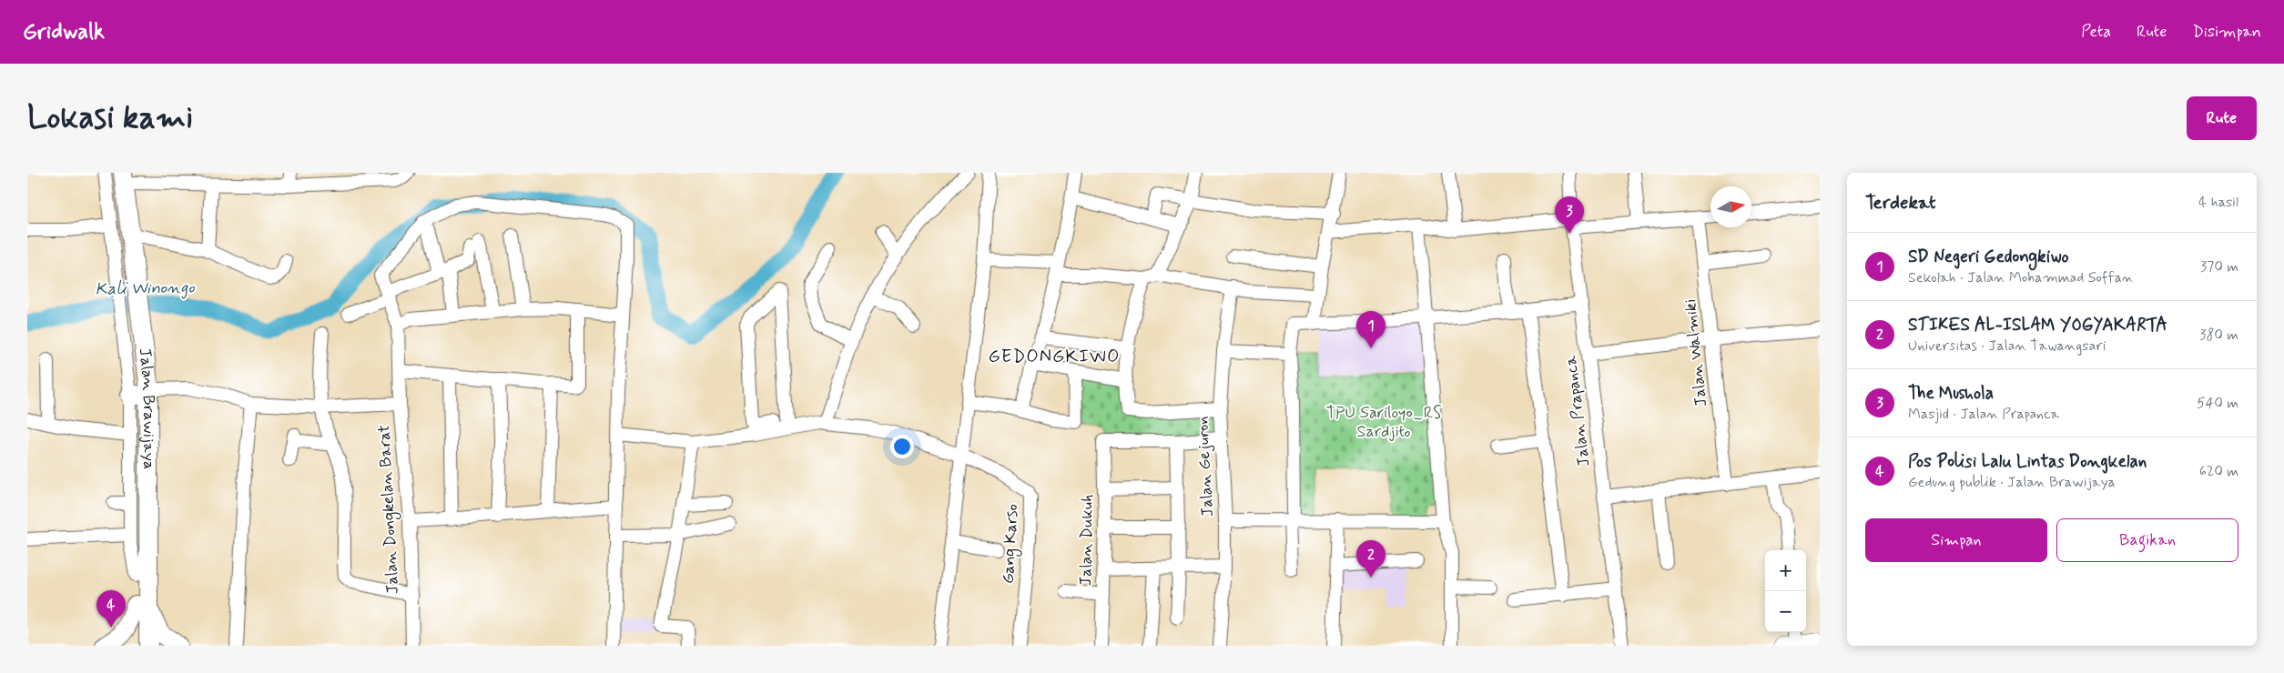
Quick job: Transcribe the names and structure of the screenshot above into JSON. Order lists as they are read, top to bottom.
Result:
{
  "streets": {
    "highway": ["Jalan Brawijaya"],
    "street": [
      "Jalan Walmiki",
      "Jalan Prapanca",
      "Jalan Gejuron",
      "Jalan Dongkelan Barat",
      "Jalan Dukuh",
      "Gang Karso"
    ]
  },
  "districts": ["GEDONGKIWO"],
  "water": ["Kali Winongo"],
  "parks": ["TPU Sariloyo_RS Sardjito"],
  "north": "right",
  "page": {
    "header": "Gridwalk",
    "nav": ["Peta", "Rute", "Disimpan"],
    "buttons": [
      "Rute",
      ["Simpan", "Bagikan"]
    ],
    "title": "Lokasi kami",
    "heading": ["Terdekat", "4 hasil"],
    "pins": [
      "3",
      "1",
      "2",
      "4"
    ],
    "list": [
      {
        "mark": "1",
        "name": "SD Negeri Gedongkiwo",
        "note": "Sekolah · Jalan Mohammad Soffan",
        "value": "370 m"
      },
      {
        "mark": "2",
        "name": "STIKES AL-ISLAM YOGYAKARTA",
        "note": "Universitas · Jalan Tawangsari",
        "value": "380 m"
      },
      {
        "mark": "3",
        "name": "The Mushola",
        "note": "Masjid · Jalan Prapanca",
        "value": "540 m"
      },
      {
        "mark": "4",
        "name": "Pos Polisi Lalu Lintas Dongkelan",
        "note": "Gedung publik · Jalan Brawijaya",
        "value": "620 m"
      }
    ],
    "map_buttons": ["+", "−"]
  }
}
